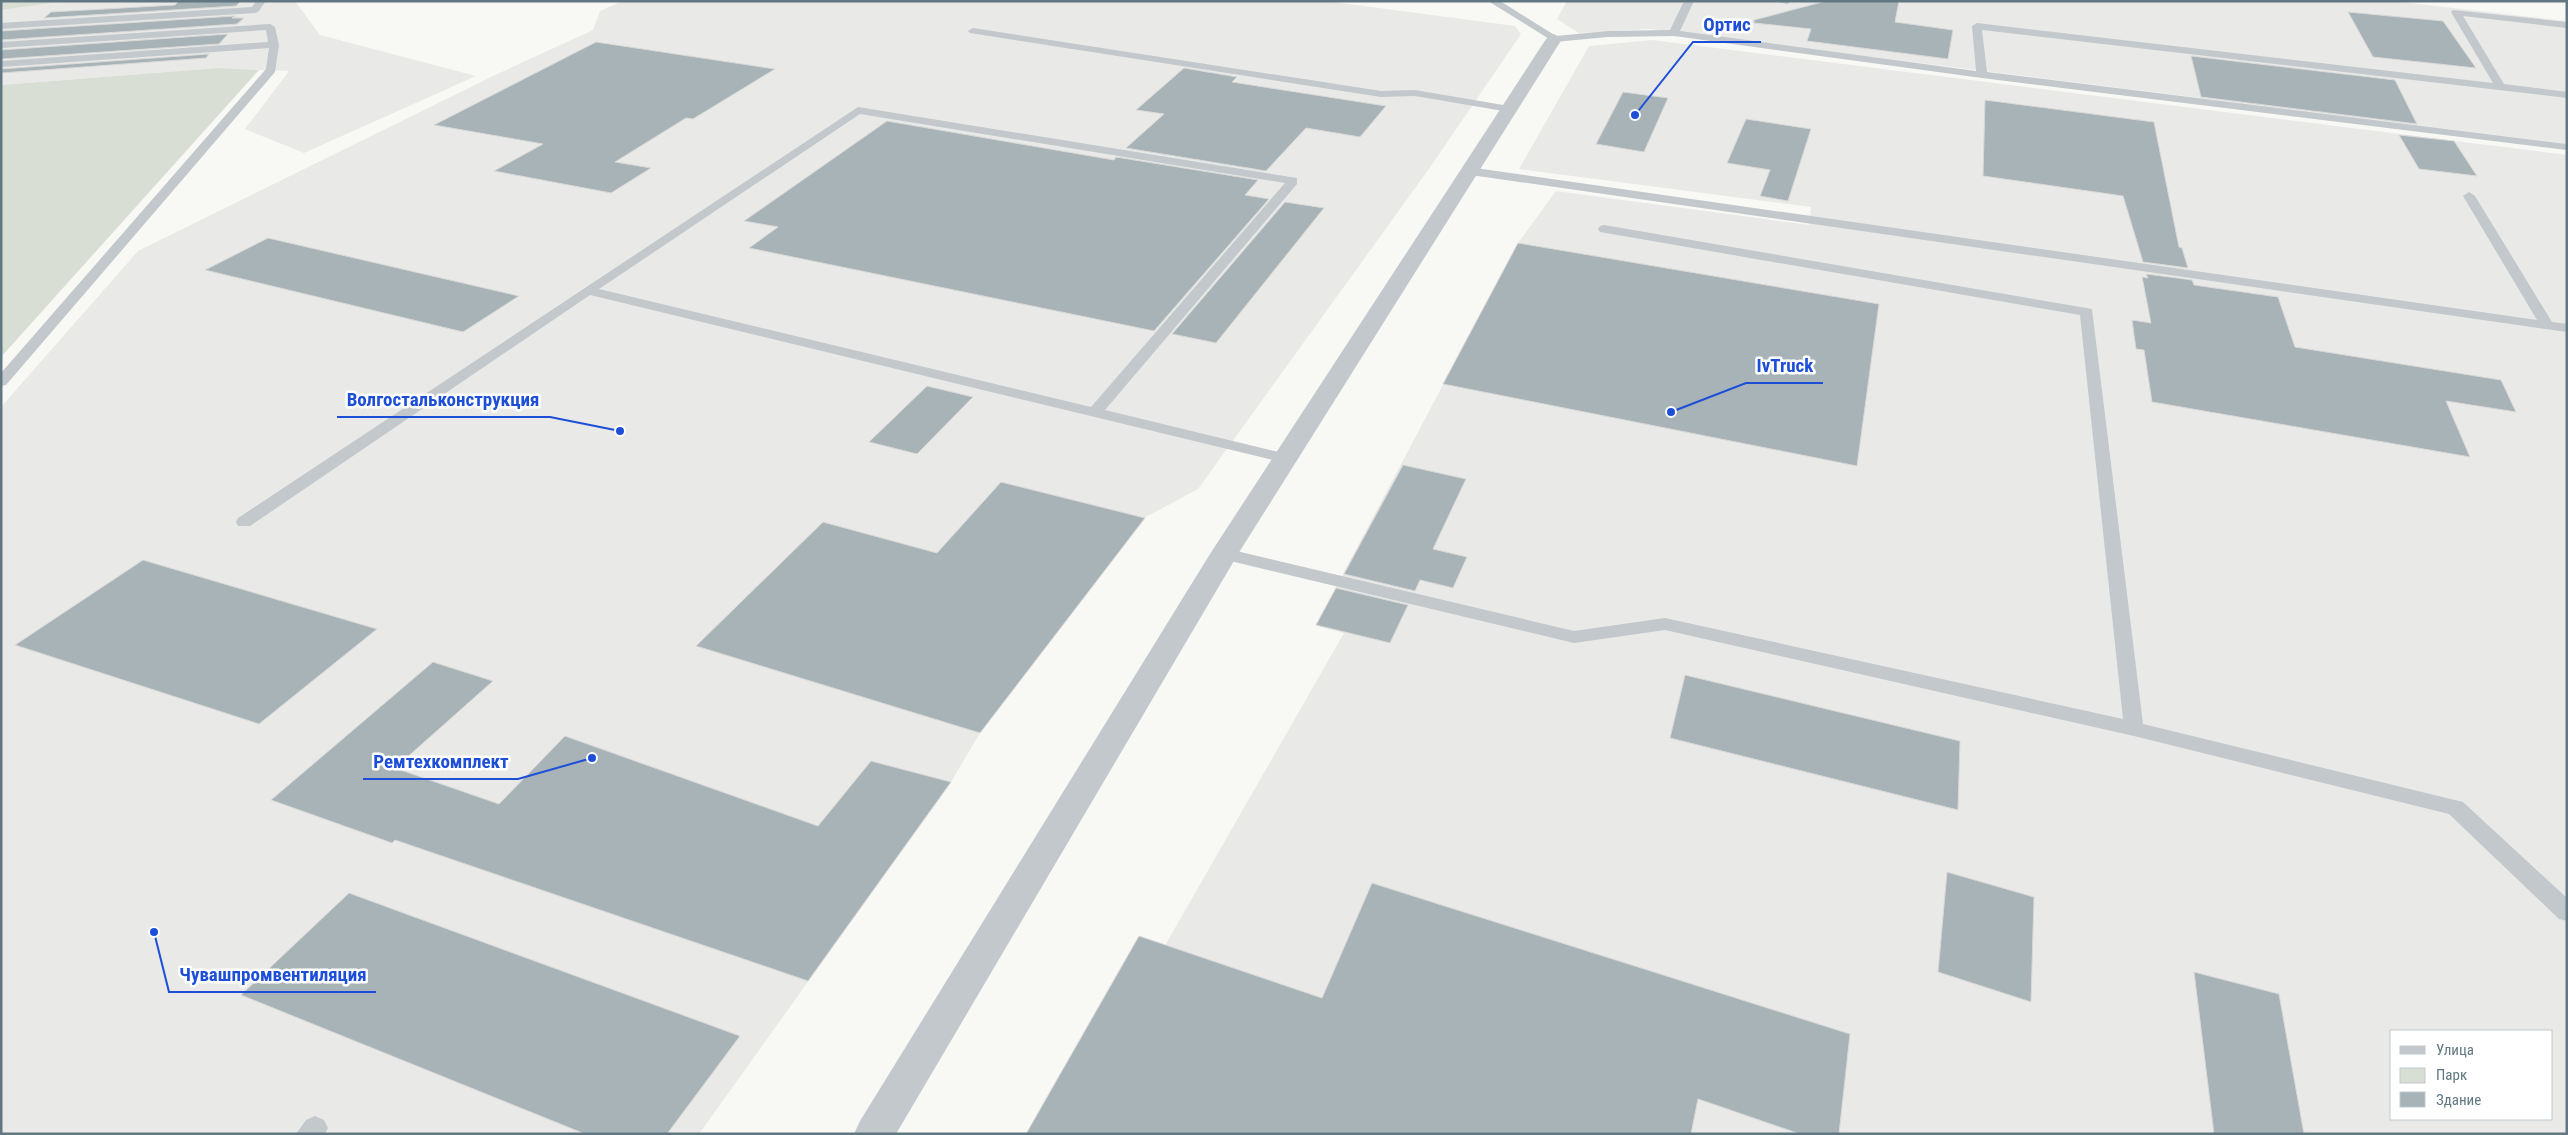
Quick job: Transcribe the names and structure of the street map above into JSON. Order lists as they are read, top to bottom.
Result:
{
  "places": [
    "Ортис",
    "IvTruck",
    "Волгостальконструкция",
    "Ремтехкомплект",
    "Чувашпромвентиляция"
  ],
  "legend": ["Улица", "Парк", "Здание"]
}
